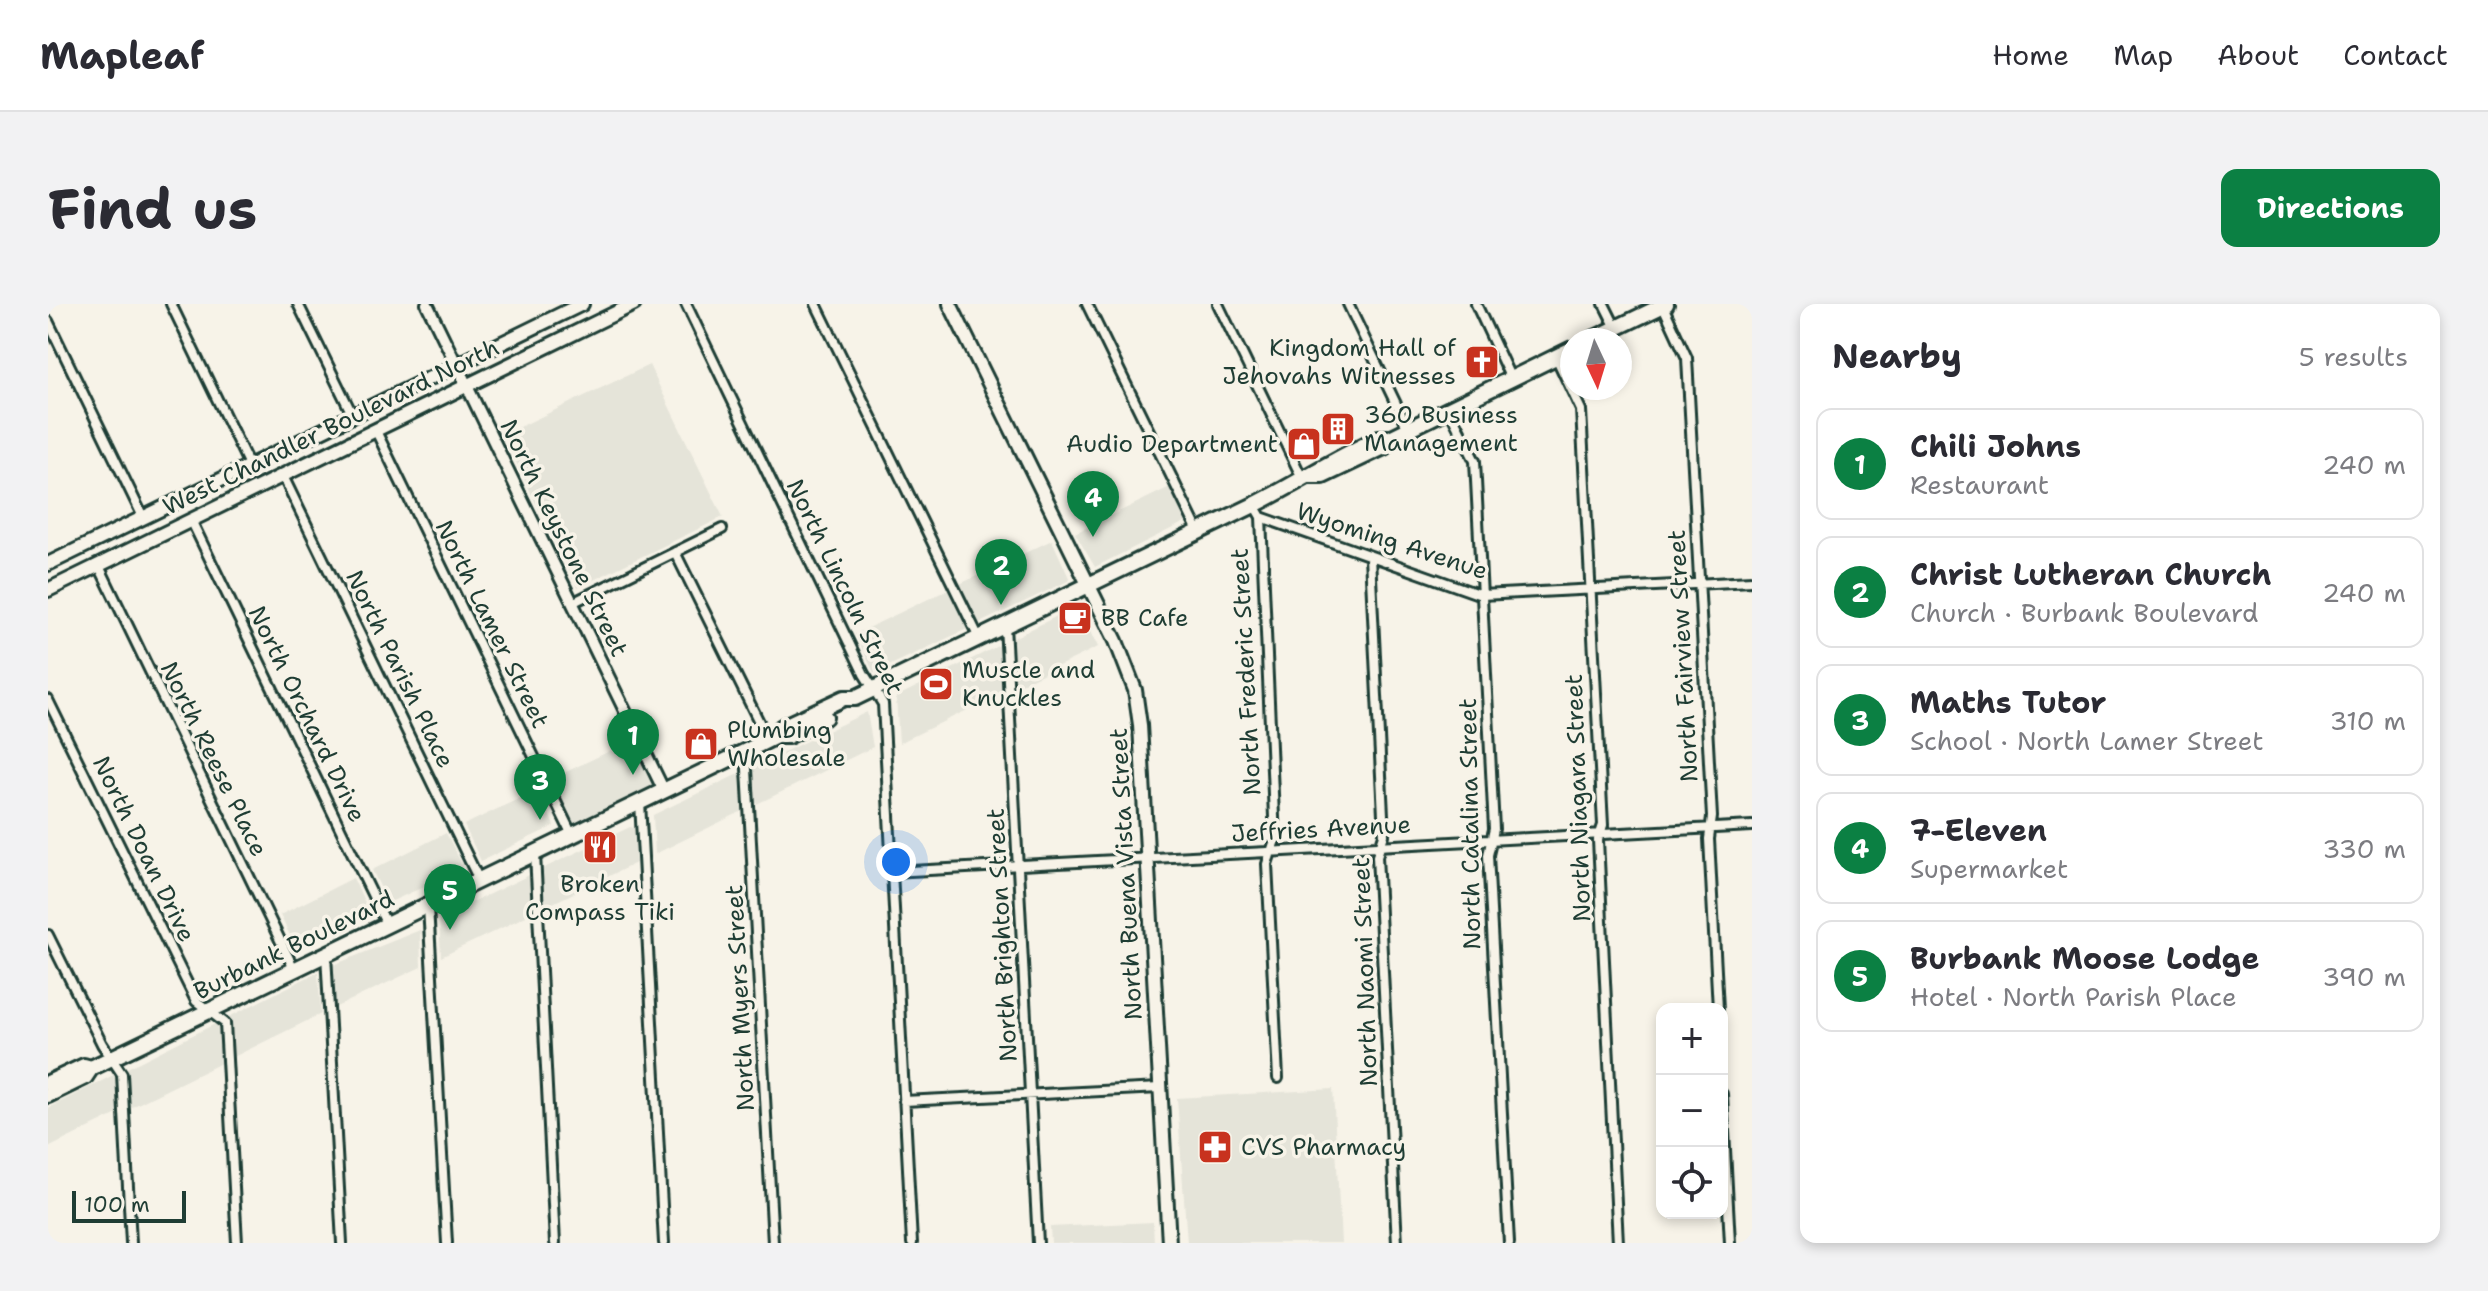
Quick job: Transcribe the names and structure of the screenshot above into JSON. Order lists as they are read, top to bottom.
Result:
{
  "streets": {
    "main road": ["West Chandler Boulevard North", "North Buena Vista Street", "Burbank Boulevard"],
    "street": [
      "North Keystone Street",
      "Wyoming Avenue",
      "North Lincoln Street",
      "North Lamer Street",
      "North Fairview Street",
      "North Parish Place",
      "North Frederic Street",
      "North Orchard Drive",
      "North Reese Place",
      "North Niagara Street",
      "North Catalina Street",
      "Jeffries Avenue",
      "North Doan Drive",
      "North Brighton Street",
      "North Naomi Street",
      "North Myers Street"
    ]
  },
  "crossings": [
    ["West Chandler Boulevard North", "North Keystone Street"],
    ["West Chandler Boulevard North", "North Lamer Street"],
    ["West Chandler Boulevard North", "North Parish Place"],
    ["West Chandler Boulevard North", "North Orchard Drive"],
    ["West Chandler Boulevard North", "North Reese Place"],
    ["North Keystone Street", "Burbank Boulevard"],
    ["Wyoming Avenue", "North Fairview Street"],
    ["Wyoming Avenue", "North Frederic Street"],
    ["Wyoming Avenue", "North Niagara Street"],
    ["Wyoming Avenue", "North Catalina Street"],
    ["Wyoming Avenue", "Burbank Boulevard"],
    ["Wyoming Avenue", "North Naomi Street"],
    ["North Lincoln Street", "Jeffries Avenue"],
    ["North Lincoln Street", "Burbank Boulevard"],
    ["North Lamer Street", "Burbank Boulevard"],
    ["North Fairview Street", "Jeffries Avenue"],
    ["North Parish Place", "Burbank Boulevard"],
    ["North Frederic Street", "Jeffries Avenue"],
    ["North Frederic Street", "Burbank Boulevard"],
    ["North Orchard Drive", "Burbank Boulevard"],
    ["North Reese Place", "Burbank Boulevard"],
    ["North Niagara Street", "Jeffries Avenue"],
    ["North Niagara Street", "Burbank Boulevard"],
    ["North Catalina Street", "Jeffries Avenue"],
    ["North Catalina Street", "Burbank Boulevard"],
    ["Jeffries Avenue", "North Buena Vista Street"],
    ["Jeffries Avenue", "North Brighton Street"],
    ["Jeffries Avenue", "North Naomi Street"],
    ["North Doan Drive", "Burbank Boulevard"],
    ["North Buena Vista Street", "Burbank Boulevard"],
    ["North Brighton Street", "Burbank Boulevard"],
    ["Burbank Boulevard", "North Myers Street"]
  ],
  "places": {
    "church": ["Kingdom Hall of Jehovahs Witnesses"],
    "building": ["360 Business Management"],
    "shop": ["Audio Department", "Plumbing Wholesale"],
    "cafe": ["BB Cafe"],
    "sports": ["Muscle and Knuckles"],
    "restaurant": ["Broken Compass Tiki"],
    "pharmacy": ["CVS Pharmacy"]
  },
  "scale_bar": "100 m",
  "north": "bottom",
  "page": {
    "header": "Mapleaf",
    "nav": [
      "Home",
      "Map",
      "About",
      "Contact"
    ],
    "buttons": "Directions",
    "title": "Find us",
    "heading": ["Nearby", "5 results"],
    "list": [
      {
        "mark": "1",
        "name": "Chili Johns",
        "note": "Restaurant",
        "value": "240 m"
      },
      {
        "mark": "2",
        "name": "Christ Lutheran Church",
        "note": "Church · Burbank Boulevard",
        "value": "240 m"
      },
      {
        "mark": "3",
        "name": "Maths Tutor",
        "note": "School · North Lamer Street",
        "value": "310 m"
      },
      {
        "mark": "4",
        "name": "7-Eleven",
        "note": "Supermarket",
        "value": "330 m"
      },
      {
        "mark": "5",
        "name": "Burbank Moose Lodge",
        "note": "Hotel · North Parish Place",
        "value": "390 m"
      }
    ],
    "pins": [
      "4",
      "2",
      "1",
      "3",
      "5"
    ],
    "map_buttons": ["+", "−"],
    "scale": "100 m"
  }
}
